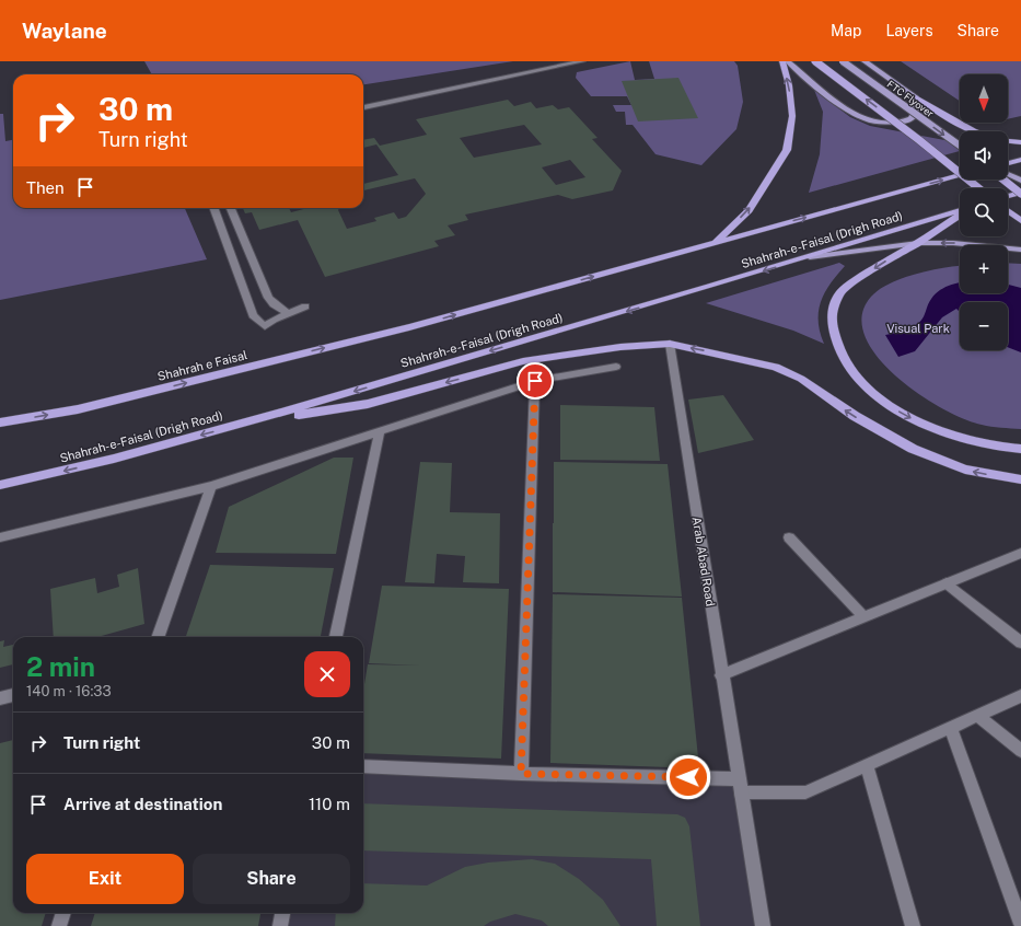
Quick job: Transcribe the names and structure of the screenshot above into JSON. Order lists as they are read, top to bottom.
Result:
{
  "streets": {
    "highway": ["Shahrah-e-Faisal (Drigh Road)", "Shahrah e Faisal"],
    "main road": ["FTC Flyover"],
    "street": ["Arab Abad Road"]
  },
  "crossings": [
    ["Shahrah-e-Faisal (Drigh Road)", "Shahrah e Faisal"]
  ],
  "parks": ["Visual Park"],
  "north": "bottom",
  "page": {
    "header": "Waylane",
    "nav": ["Map", "Layers", "Share"],
    "map_buttons": ["+", "−"],
    "turn": ["30 m", "Turn right"],
    "then": "Then",
    "heading": ["2 min", "140 m · 16:33"],
    "list": [
      {
        "name": "Turn right",
        "value": "30 m"
      },
      {
        "name": "Arrive at destination",
        "value": "110 m"
      }
    ],
    "buttons": ["Exit", "Share"]
  }
}
